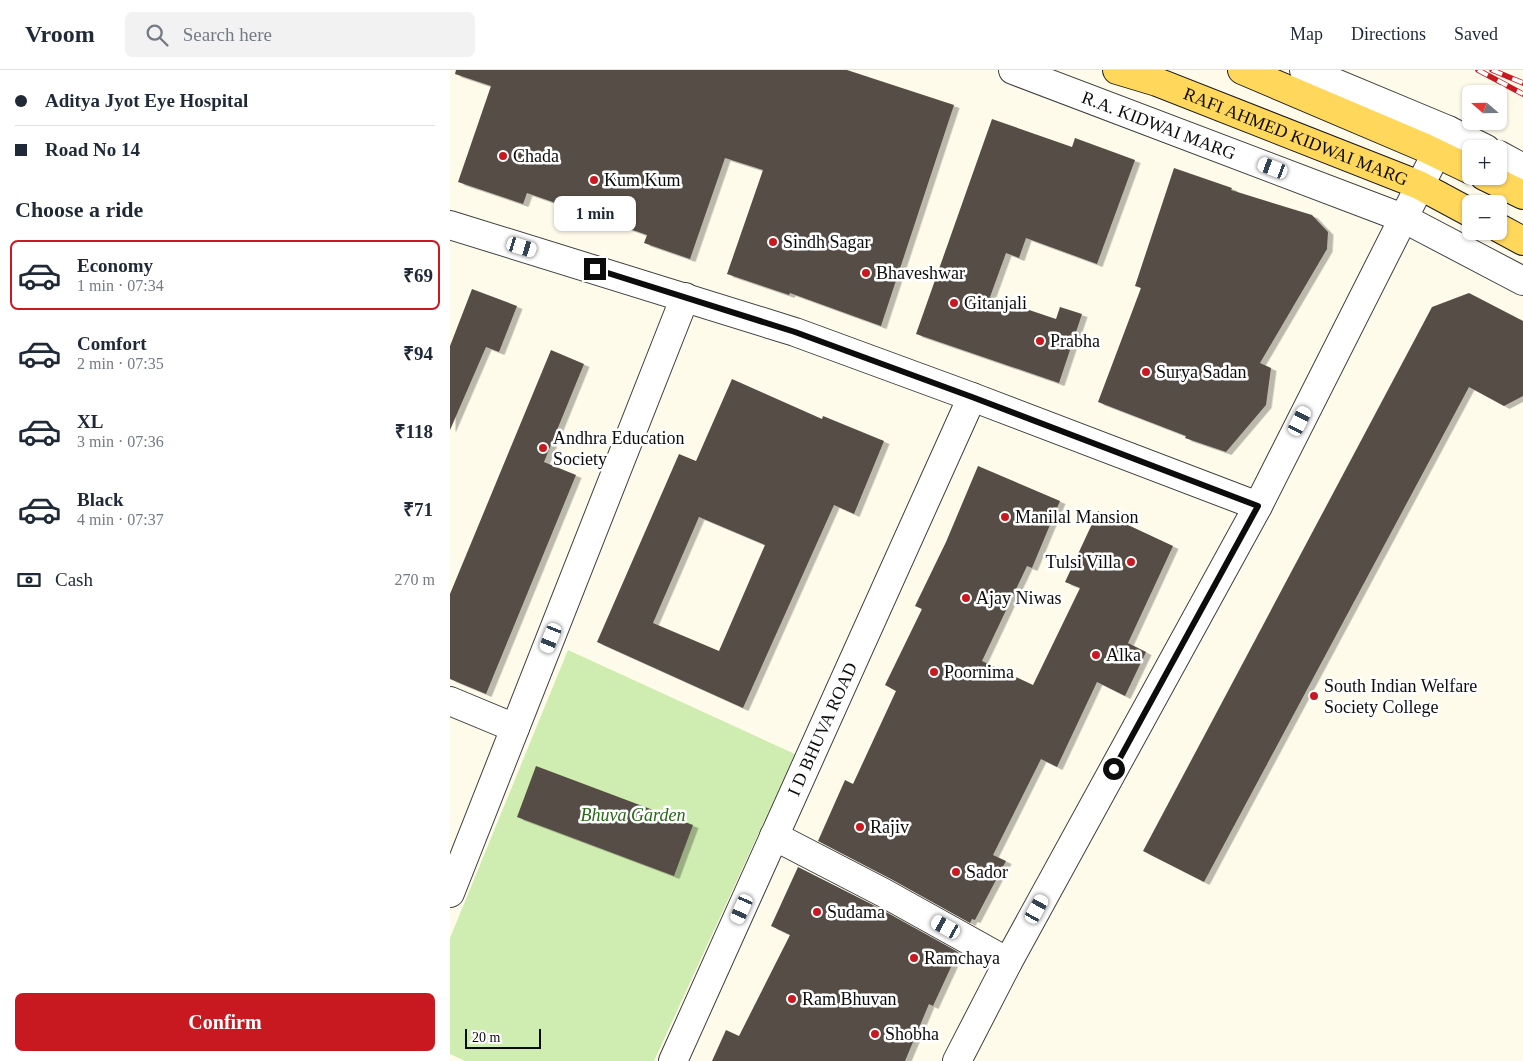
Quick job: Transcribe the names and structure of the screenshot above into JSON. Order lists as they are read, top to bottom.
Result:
{
  "streets": {
    "main road": ["RAFI AHMED KIDWAI MARG"],
    "street": ["R.A. KIDWAI MARG", "I D BHUVA ROAD"]
  },
  "parks": ["Bhuva Garden"],
  "places": [
    "Chada",
    "Kum Kum",
    "Sindh Sagar",
    "Bhaveshwar",
    "Gitanjali",
    "Prabha",
    "Surya Sadan",
    "Andhra Education Society",
    "Manilal Mansion",
    "Tulsi Villa",
    "Ajay Niwas",
    "Alka",
    "Poornima",
    "South Indian Welfare Society College",
    "Rajiv",
    "Sador",
    "Sudama",
    "Ramchaya",
    "Ram Bhuvan",
    "Shobha"
  ],
  "scale_bar": "20 m",
  "north": "left",
  "page": {
    "header": "Vroom",
    "search": "Search here",
    "nav": ["Map", "Directions", "Saved"],
    "banner": ["Aditya Jyot Eye Hospital", "Road No 14"],
    "map_buttons": ["+", "−"],
    "heading": "Choose a ride",
    "bubble": "1 min",
    "list": [
      {
        "name": "Economy",
        "note": "1 min · 07:34",
        "value": "₹69"
      },
      {
        "name": "Comfort",
        "note": "2 min · 07:35",
        "value": "₹94"
      },
      {
        "name": "XL",
        "note": "3 min · 07:36",
        "value": "₹118"
      },
      {
        "name": "Black",
        "note": "4 min · 07:37",
        "value": "₹71"
      }
    ],
    "pay": ["Cash", "270 m"],
    "buttons": "Confirm",
    "scale": "20 m"
  }
}
